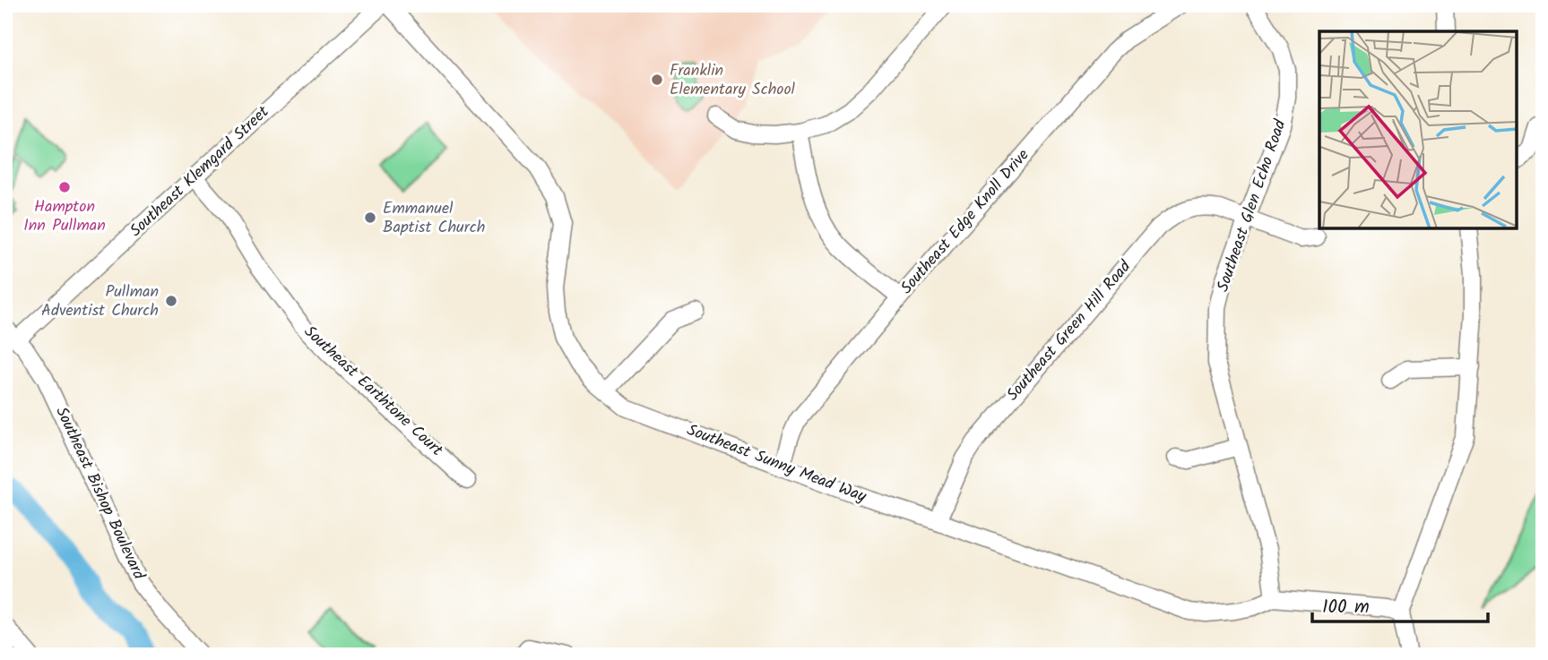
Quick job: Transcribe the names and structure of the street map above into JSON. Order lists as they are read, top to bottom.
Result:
{
  "streets": {
    "street": [
      "Southeast Klemgard Street",
      "Southeast Glen Echo Road",
      "Southeast Edge Knoll Drive",
      "Southeast Green Hill Road",
      "Southeast Earthtone Court",
      "Southeast Sunny Mead Way",
      "Southeast Bishop Boulevard"
    ]
  },
  "crossings": [
    ["Southeast Klemgard Street", "Southeast Earthtone Court"],
    ["Southeast Klemgard Street", "Southeast Bishop Boulevard"],
    ["Southeast Glen Echo Road", "Southeast Green Hill Road"],
    ["Southeast Glen Echo Road", "Southeast Sunny Mead Way"],
    ["Southeast Edge Knoll Drive", "Southeast Sunny Mead Way"],
    ["Southeast Green Hill Road", "Southeast Sunny Mead Way"]
  ],
  "places": [
    "Franklin Elementary School",
    "Hampton Inn Pullman",
    "Emmanuel Baptist Church",
    "Pullman Adventist Church"
  ],
  "scale_bar": "100 m"
}
